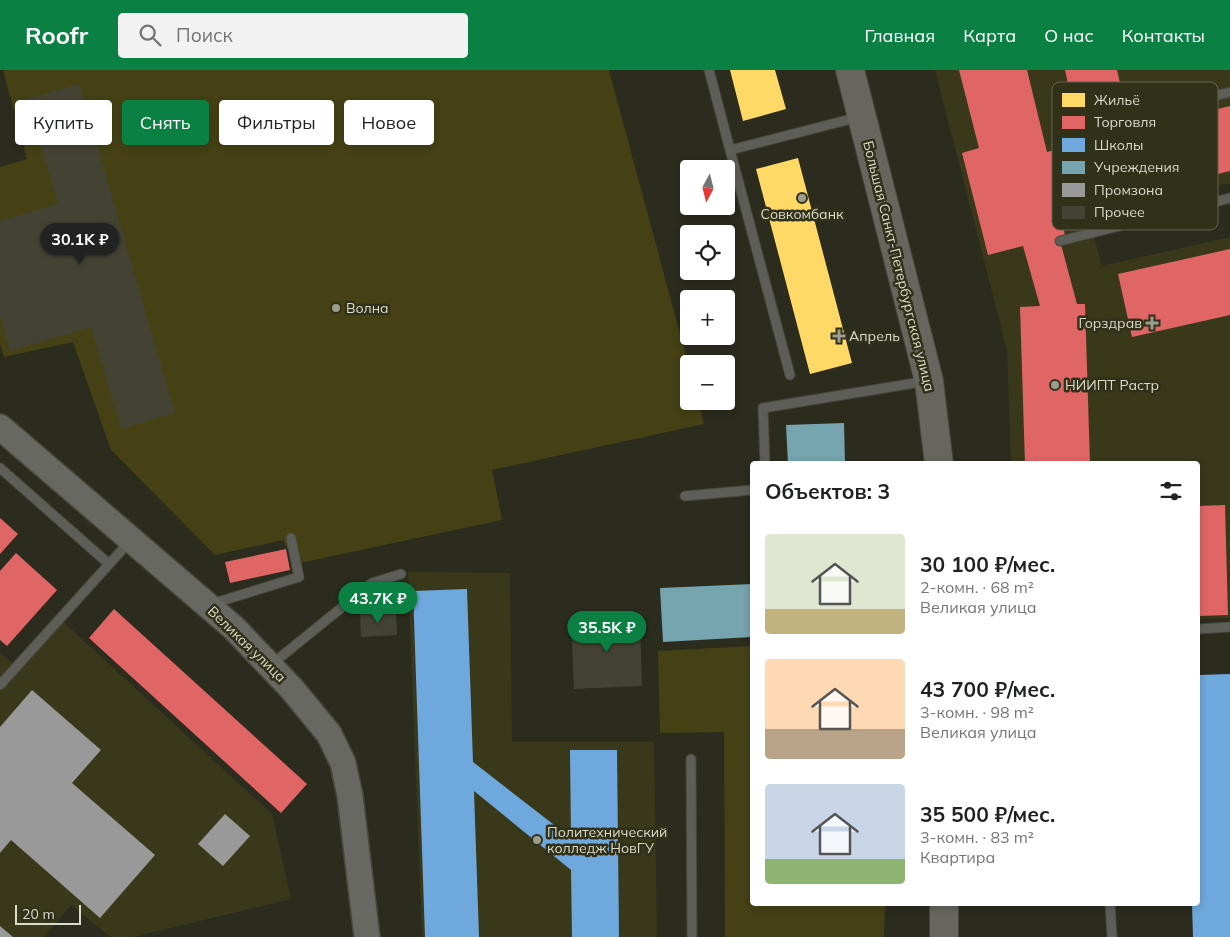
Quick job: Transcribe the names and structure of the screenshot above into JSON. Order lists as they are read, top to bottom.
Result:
{
  "streets": {
    "main road": ["Большая Санкт-Петербургская улица", "Великая улица"]
  },
  "places": {
    "other": [
      "Совкомбанк",
      "Волна",
      "НИИПТ Растр",
      "Политехнический колледж НовГУ"
    ],
    "health": ["Горздрав", "Апрель"]
  },
  "legend": [
    "Жильё",
    "Торговля",
    "Школы",
    "Учреждения",
    "Промзона",
    "Прочее"
  ],
  "scale_bar": "20 m",
  "north": "bottom",
  "page": {
    "header": "Roofr",
    "search": "Поиск",
    "nav": [
      "Главная",
      "Карта",
      "О нас",
      "Контакты"
    ],
    "chip": [
      "Купить",
      "Снять",
      "Фильтры",
      "Новое"
    ],
    "map_buttons": ["+", "−"],
    "price": ["30.1K ₽", "43.7K ₽", "35.5K ₽"],
    "heading": "Объектов: 3",
    "list": [
      {
        "name": "30 100 ₽/мес.",
        "note": "2-комн. · 68 m² · Великая улица"
      },
      {
        "name": "43 700 ₽/мес.",
        "note": "3-комн. · 98 m² · Великая улица"
      },
      {
        "name": "35 500 ₽/мес.",
        "note": "3-комн. · 83 m² · Квартира"
      }
    ],
    "scale": "20 m"
  }
}
